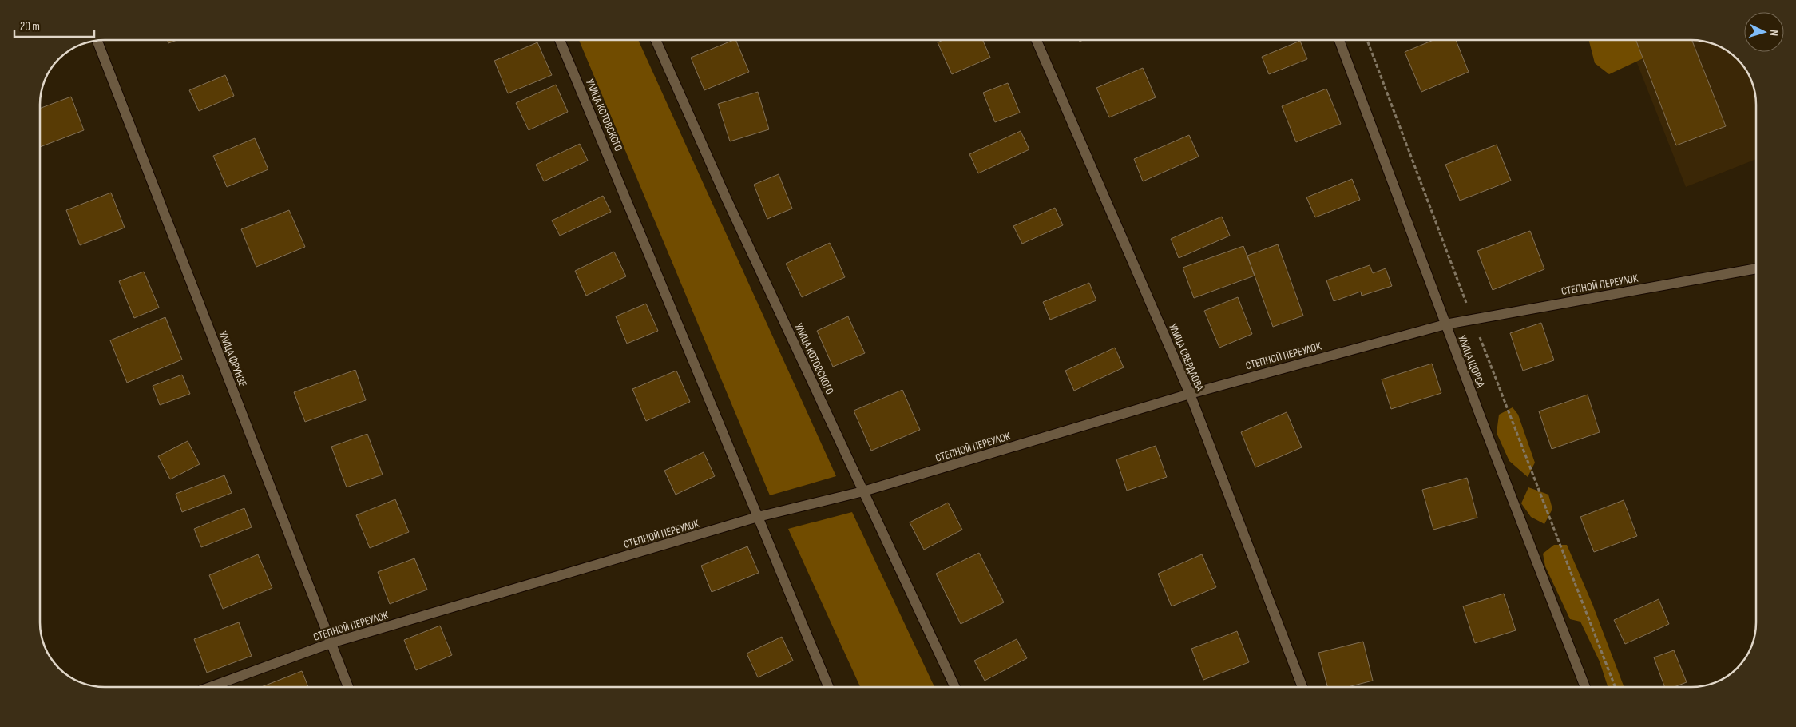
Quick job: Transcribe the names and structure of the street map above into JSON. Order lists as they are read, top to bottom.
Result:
{
  "streets": {
    "street": [
      "УЛИЦА КОТОВСКОГО",
      "СТЕПНОЙ ПЕРЕУЛОК",
      "УЛИЦА СВЕРДЛОВА",
      "УЛИЦА ФРУНЗЕ",
      "УЛИЦА ЩОРСА"
    ]
  },
  "crossings": [
    ["УЛИЦА КОТОВСКОГО", "СТЕПНОЙ ПЕРЕУЛОК"],
    ["СТЕПНОЙ ПЕРЕУЛОК", "УЛИЦА СВЕРДЛОВА"],
    ["СТЕПНОЙ ПЕРЕУЛОК", "УЛИЦА ФРУНЗЕ"],
    ["СТЕПНОЙ ПЕРЕУЛОК", "УЛИЦА ЩОРСА"]
  ],
  "scale_bar": "20 m",
  "north": "right"
}
